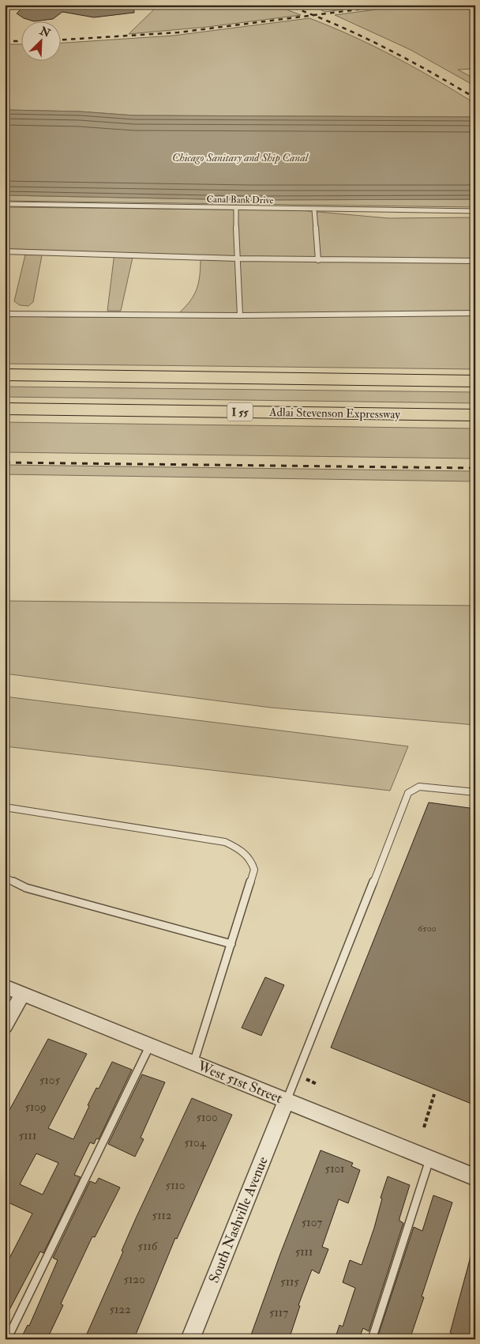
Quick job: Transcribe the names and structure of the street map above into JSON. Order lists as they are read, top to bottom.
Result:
{
  "streets": {
    "highway": ["I 55", "Adlai Stevenson Expressway"],
    "street": ["West 51st Street", "South Nashville Avenue"],
    "lane": ["Canal Bank Drive"]
  },
  "crossings": [
    ["West 51st Street", "South Nashville Avenue"]
  ],
  "water": ["Chicago Sanitary and Ship Canal"],
  "house_numbers": [
    "6500",
    "5105",
    "5109",
    "5100",
    "5111",
    "5104",
    "5101",
    "5110",
    "5112",
    "5107",
    "5116",
    "5111",
    "5120",
    "5115",
    "5122",
    "5117"
  ],
  "north": "top right"
}
